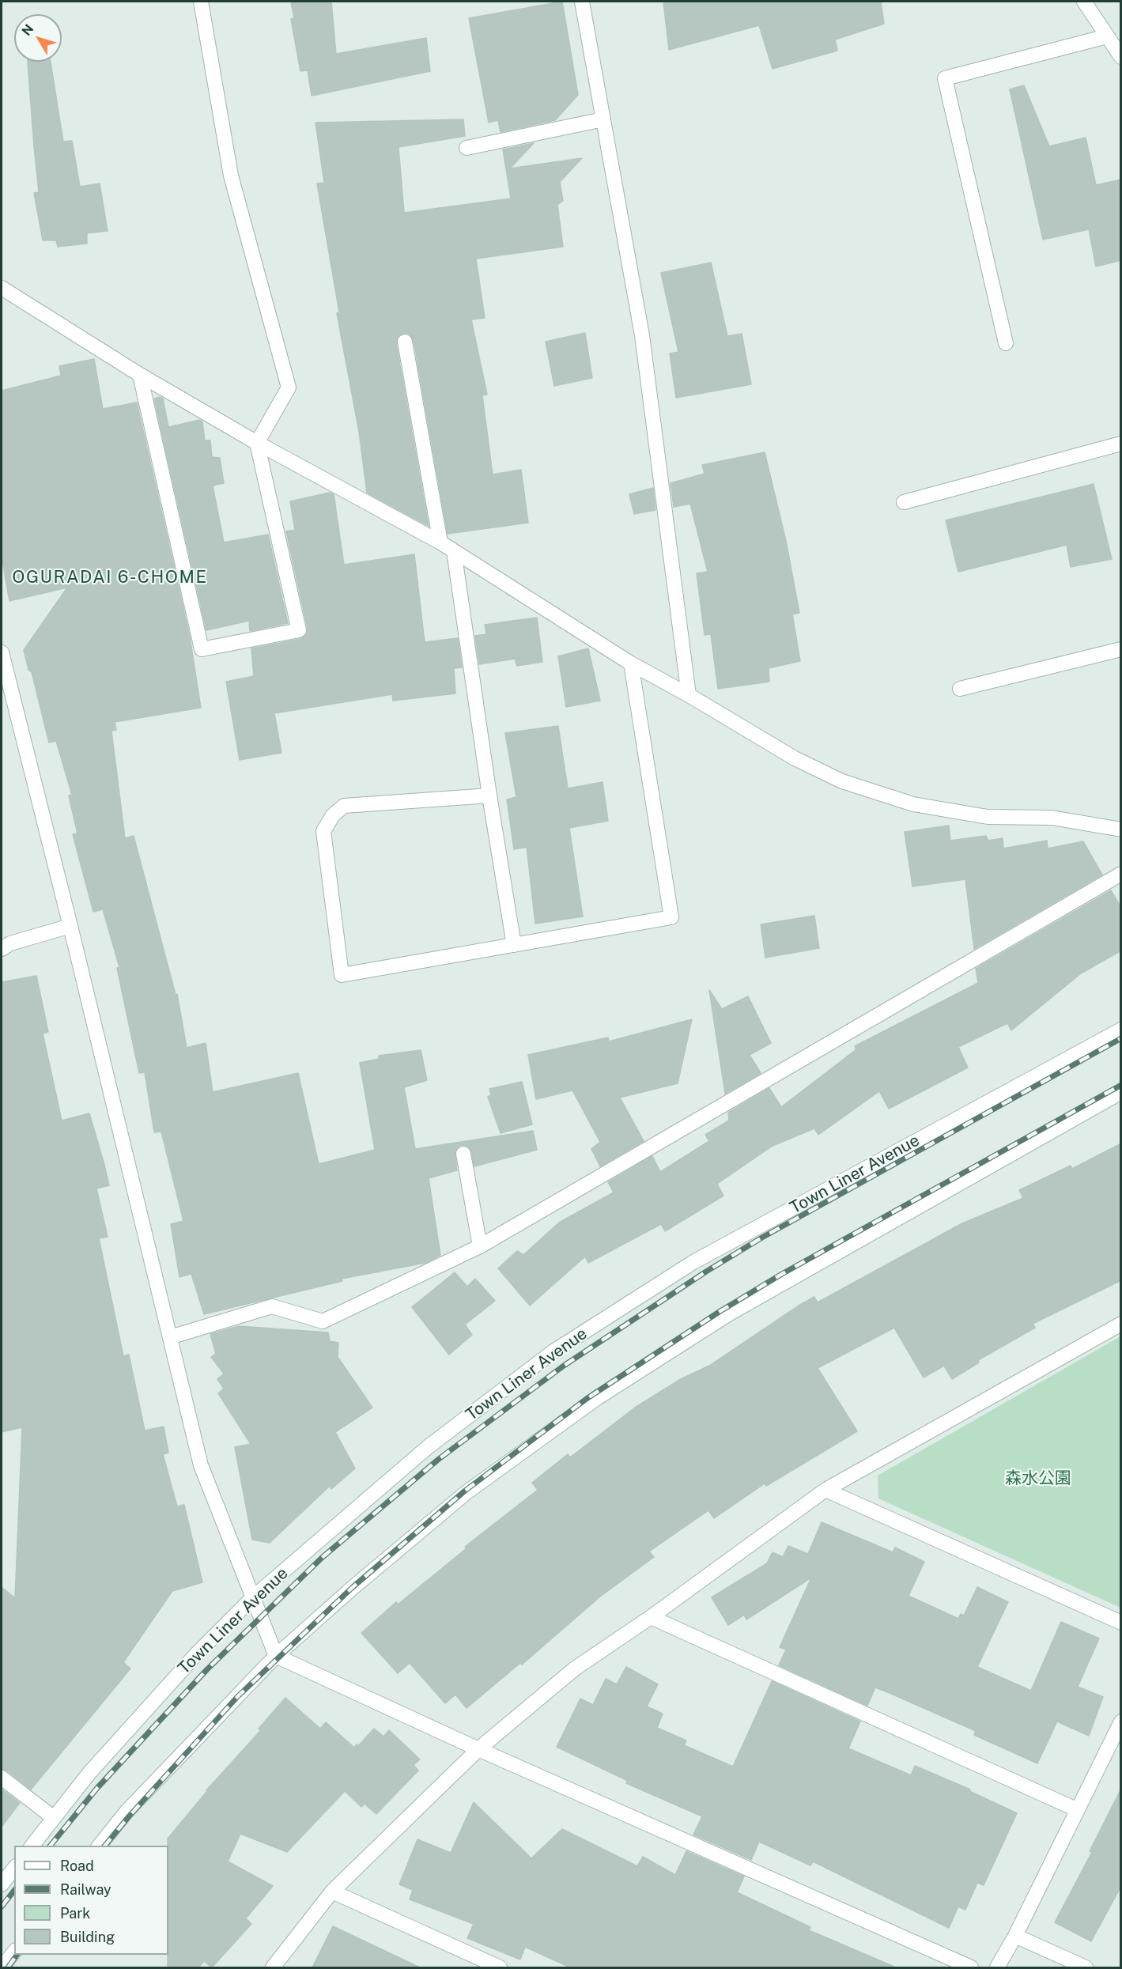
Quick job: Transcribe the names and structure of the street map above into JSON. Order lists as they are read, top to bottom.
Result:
{
  "streets": {
    "street": ["Town Liner Avenue"]
  },
  "districts": ["OGURADAI 6-CHOME"],
  "parks": ["森水公園"],
  "legend": [
    "Road",
    "Railway",
    "Park",
    "Building"
  ],
  "north": "top left"
}
